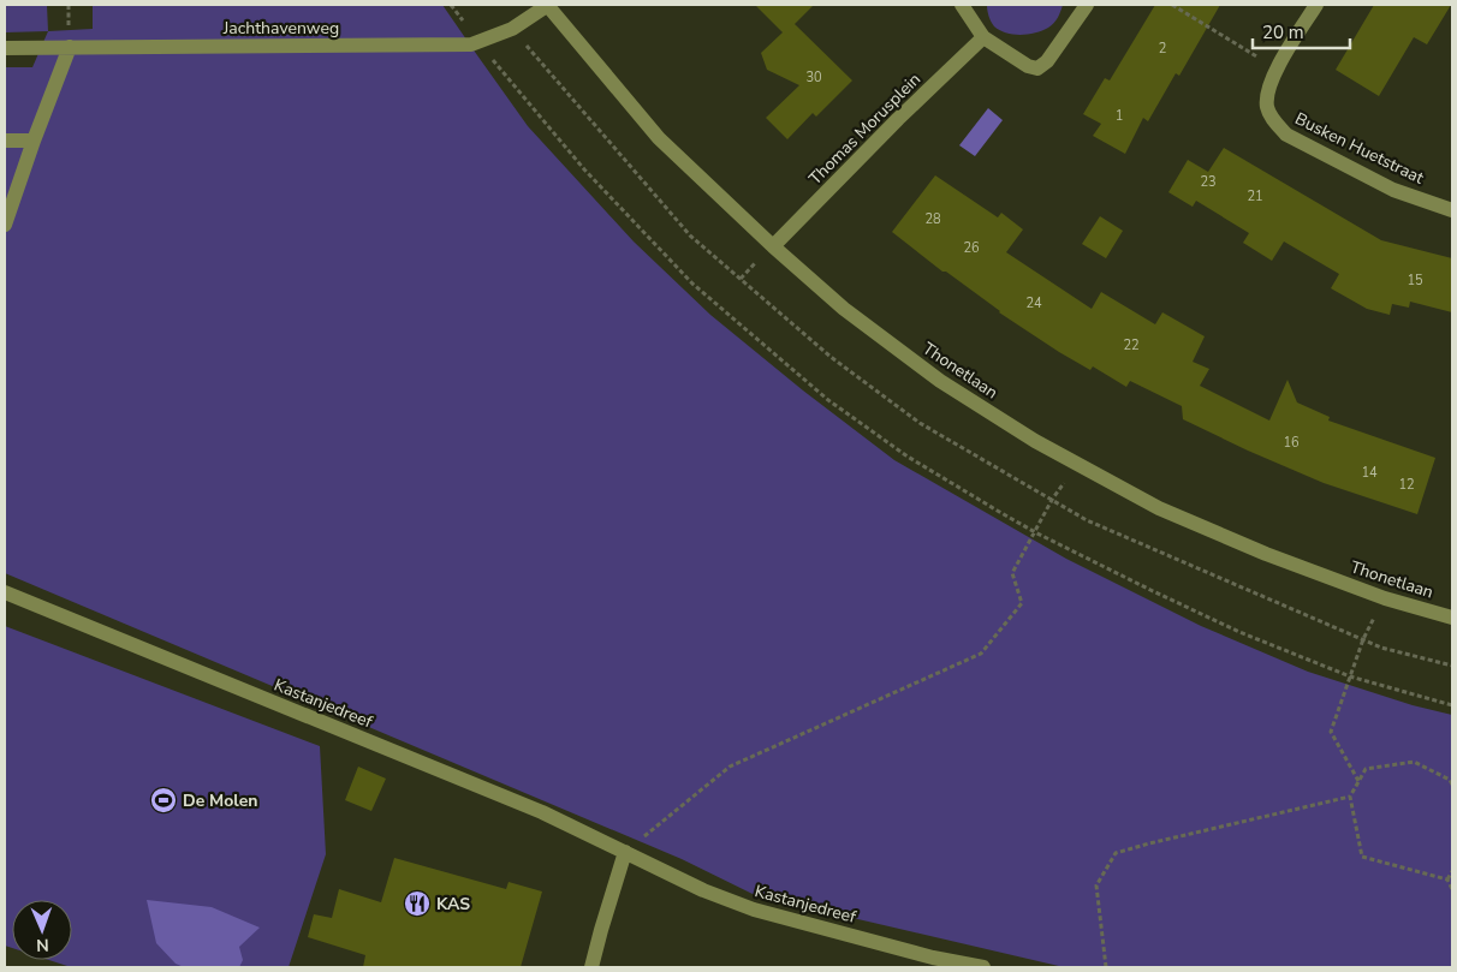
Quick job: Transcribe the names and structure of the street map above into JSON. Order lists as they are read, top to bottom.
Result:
{
  "streets": {
    "street": [
      "Jachthavenweg",
      "Thomas Morusplein",
      "Busken Huetstraat",
      "Thonetlaan",
      "Kastanjedreef"
    ]
  },
  "crossings": [
    ["Jachthavenweg", "Thonetlaan"],
    ["Thomas Morusplein", "Thonetlaan"]
  ],
  "places": {
    "sports": ["De Molen"],
    "restaurant": ["KAS"]
  },
  "house_numbers": [
    "2",
    "30",
    "1",
    "23",
    "21",
    "28",
    "26",
    "15",
    "24",
    "22",
    "16",
    "14",
    "12"
  ],
  "scale_bar": "20 m",
  "north": "bottom"
}
